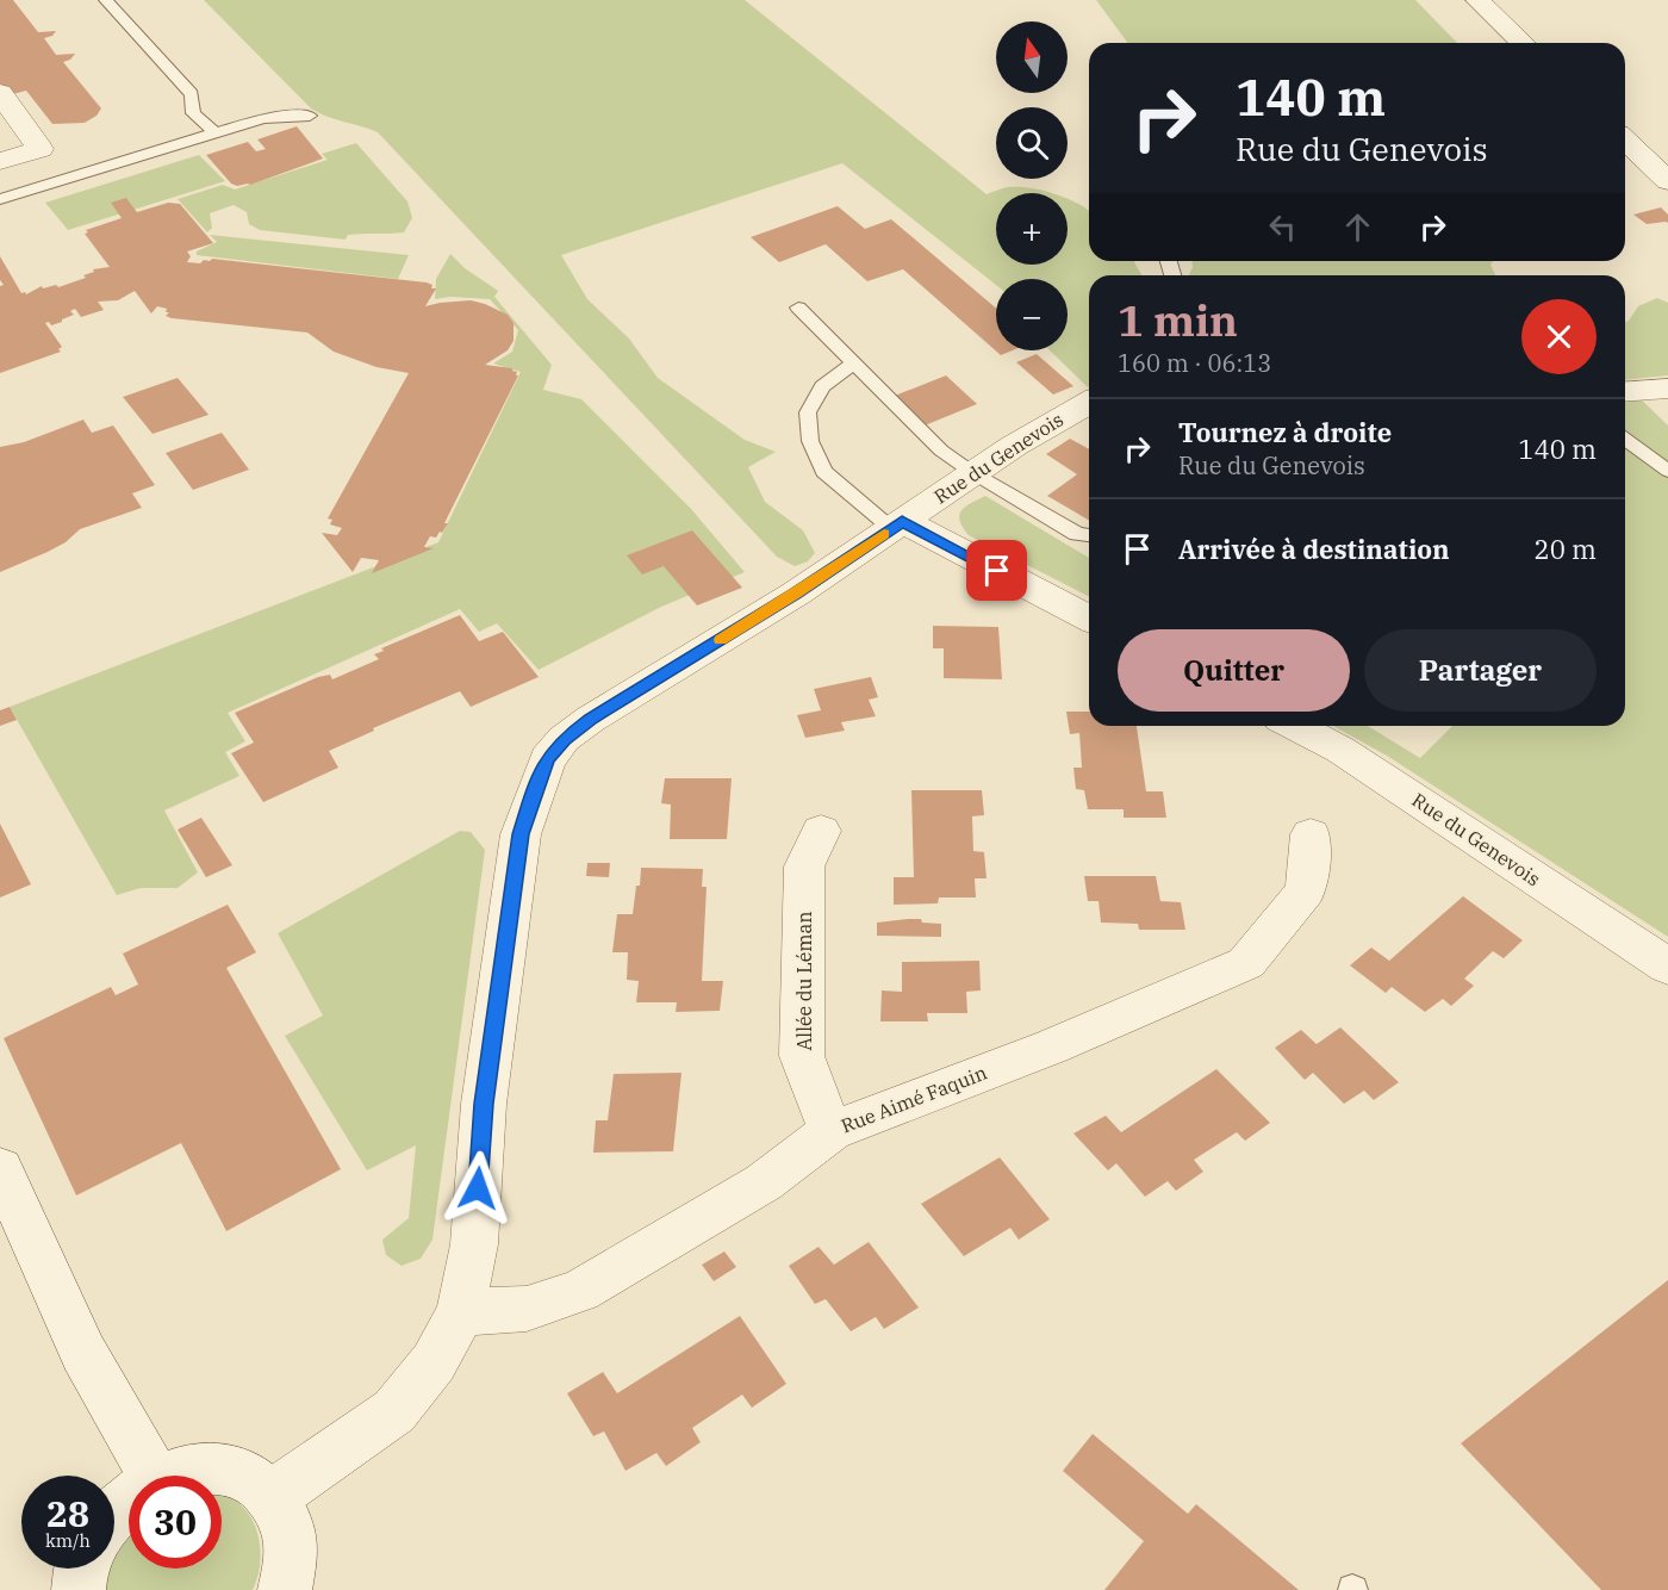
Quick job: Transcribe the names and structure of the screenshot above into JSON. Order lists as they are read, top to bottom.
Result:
{
  "streets": {
    "street": ["Rue du Genevois", "Allée du Léman", "Rue Aimé Faquin"]
  },
  "crossings": [
    ["Rue du Genevois", "Rue Aimé Faquin"],
    ["Allée du Léman", "Rue Aimé Faquin"]
  ],
  "north": "top",
  "page": {
    "map_buttons": ["+", "−"],
    "turn": ["140 m", "Rue du Genevois"],
    "heading": ["1 min", "160 m · 06:13"],
    "list": [
      {
        "name": "Tournez à droite",
        "note": "Rue du Genevois",
        "value": "140 m"
      },
      {
        "name": "Arrivée à destination",
        "value": "20 m"
      }
    ],
    "buttons": ["Quitter", "Partager"],
    "speed": "28 km/h",
    "limit": "30"
  }
}
